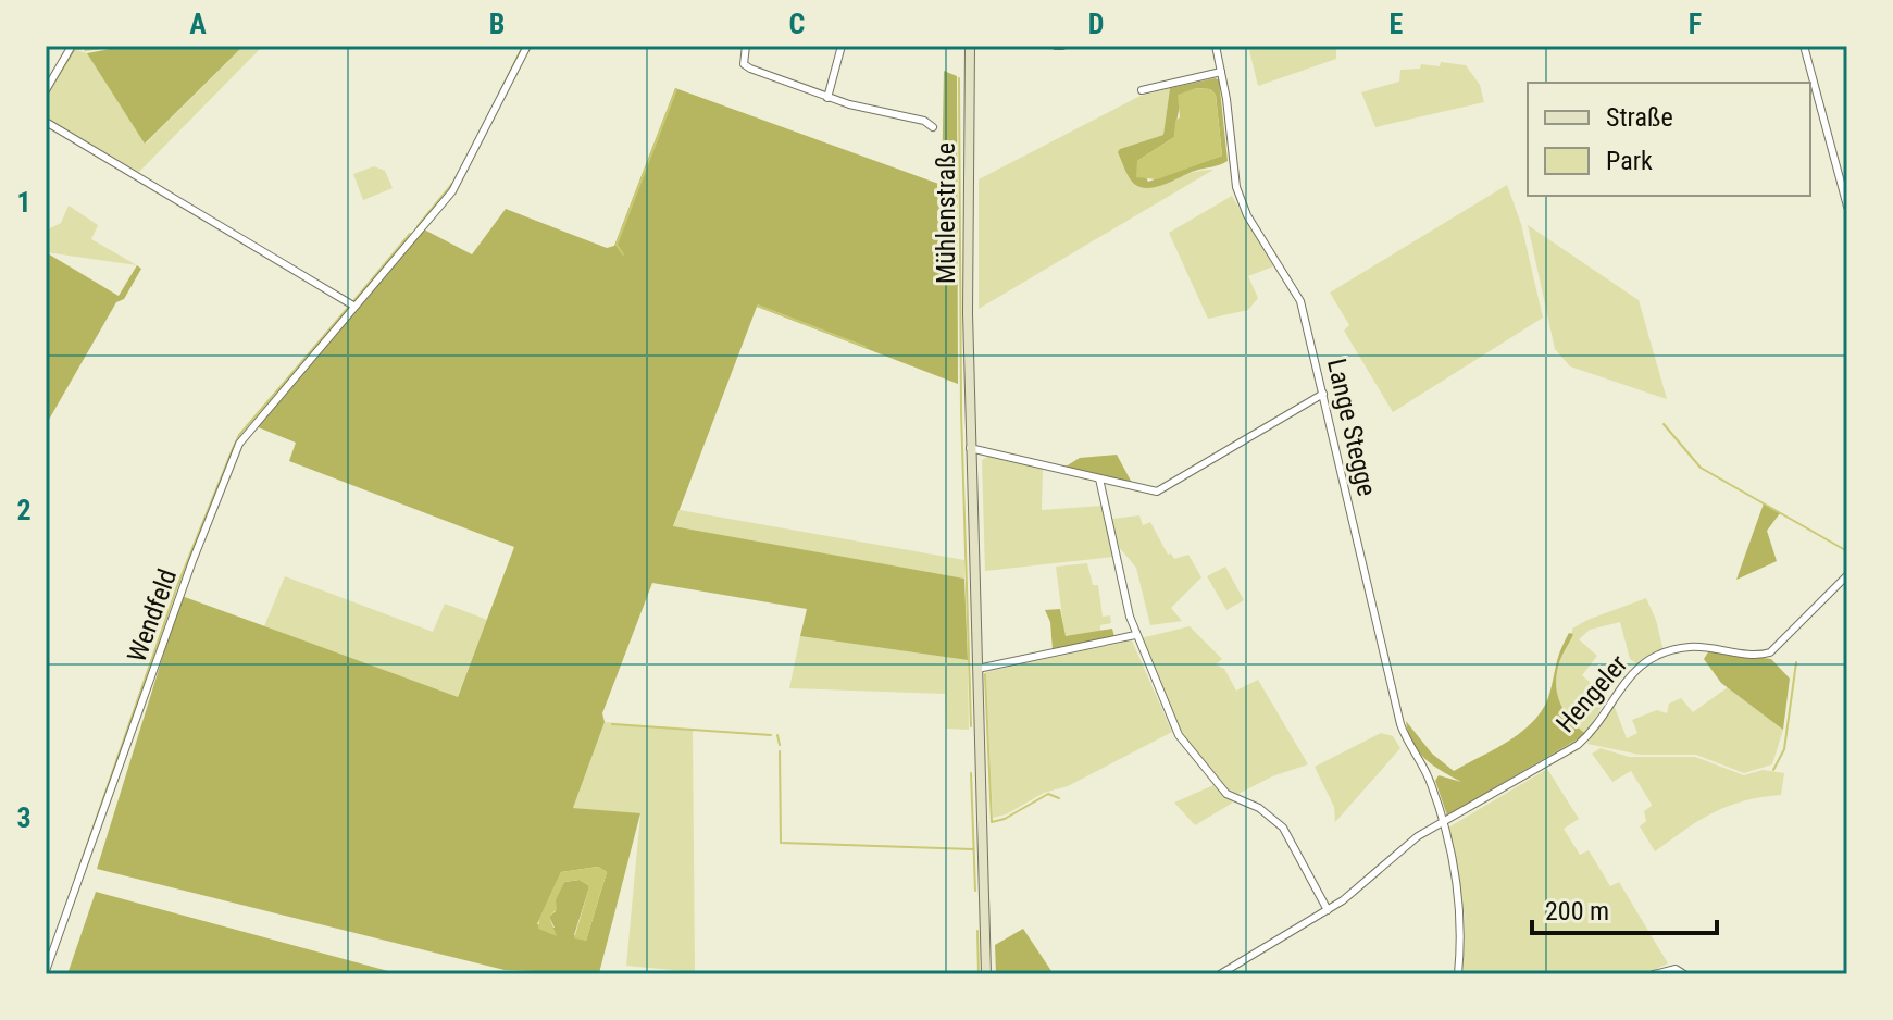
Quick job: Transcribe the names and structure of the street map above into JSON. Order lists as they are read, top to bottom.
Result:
{
  "streets": {
    "main road": ["Mühlenstraße"],
    "street": ["Lange Stegge", "Wendfeld", "Hengeler"]
  },
  "crossings": [
    ["Lange Stegge", "Hengeler"]
  ],
  "legend": ["Straße", "Park"],
  "scale_bar": "200 m",
  "grid": {
    "columns": [
      "A",
      "B",
      "C",
      "D",
      "E",
      "F"
    ],
    "rows": ["1", "2", "3"]
  }
}
